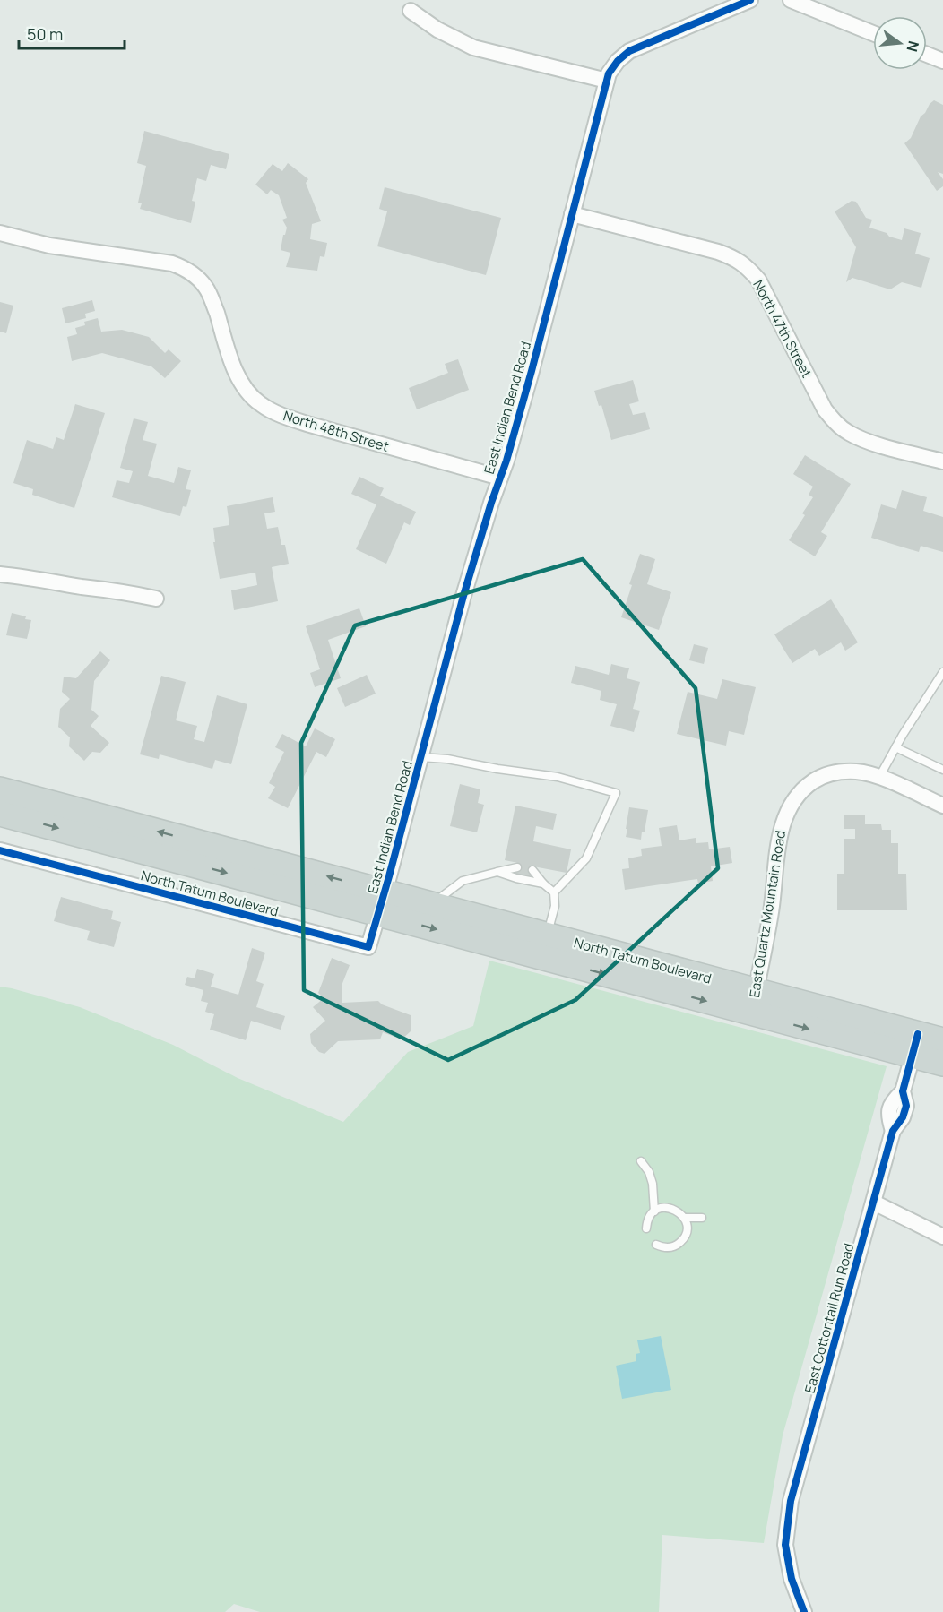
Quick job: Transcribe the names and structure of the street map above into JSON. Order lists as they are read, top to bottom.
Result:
{
  "streets": {
    "main road": ["North Tatum Boulevard"],
    "street": [
      "North 47th Street",
      "East Indian Bend Road",
      "North 48th Street",
      "East Quartz Mountain Road",
      "East Cottontail Run Road"
    ]
  },
  "crossings": [
    ["North 47th Street", "East Indian Bend Road"],
    ["East Indian Bend Road", "North 48th Street"],
    ["East Indian Bend Road", "North Tatum Boulevard"],
    ["North Tatum Boulevard", "East Quartz Mountain Road"],
    ["North Tatum Boulevard", "East Cottontail Run Road"]
  ],
  "scale_bar": "50 m",
  "north": "right"
}
